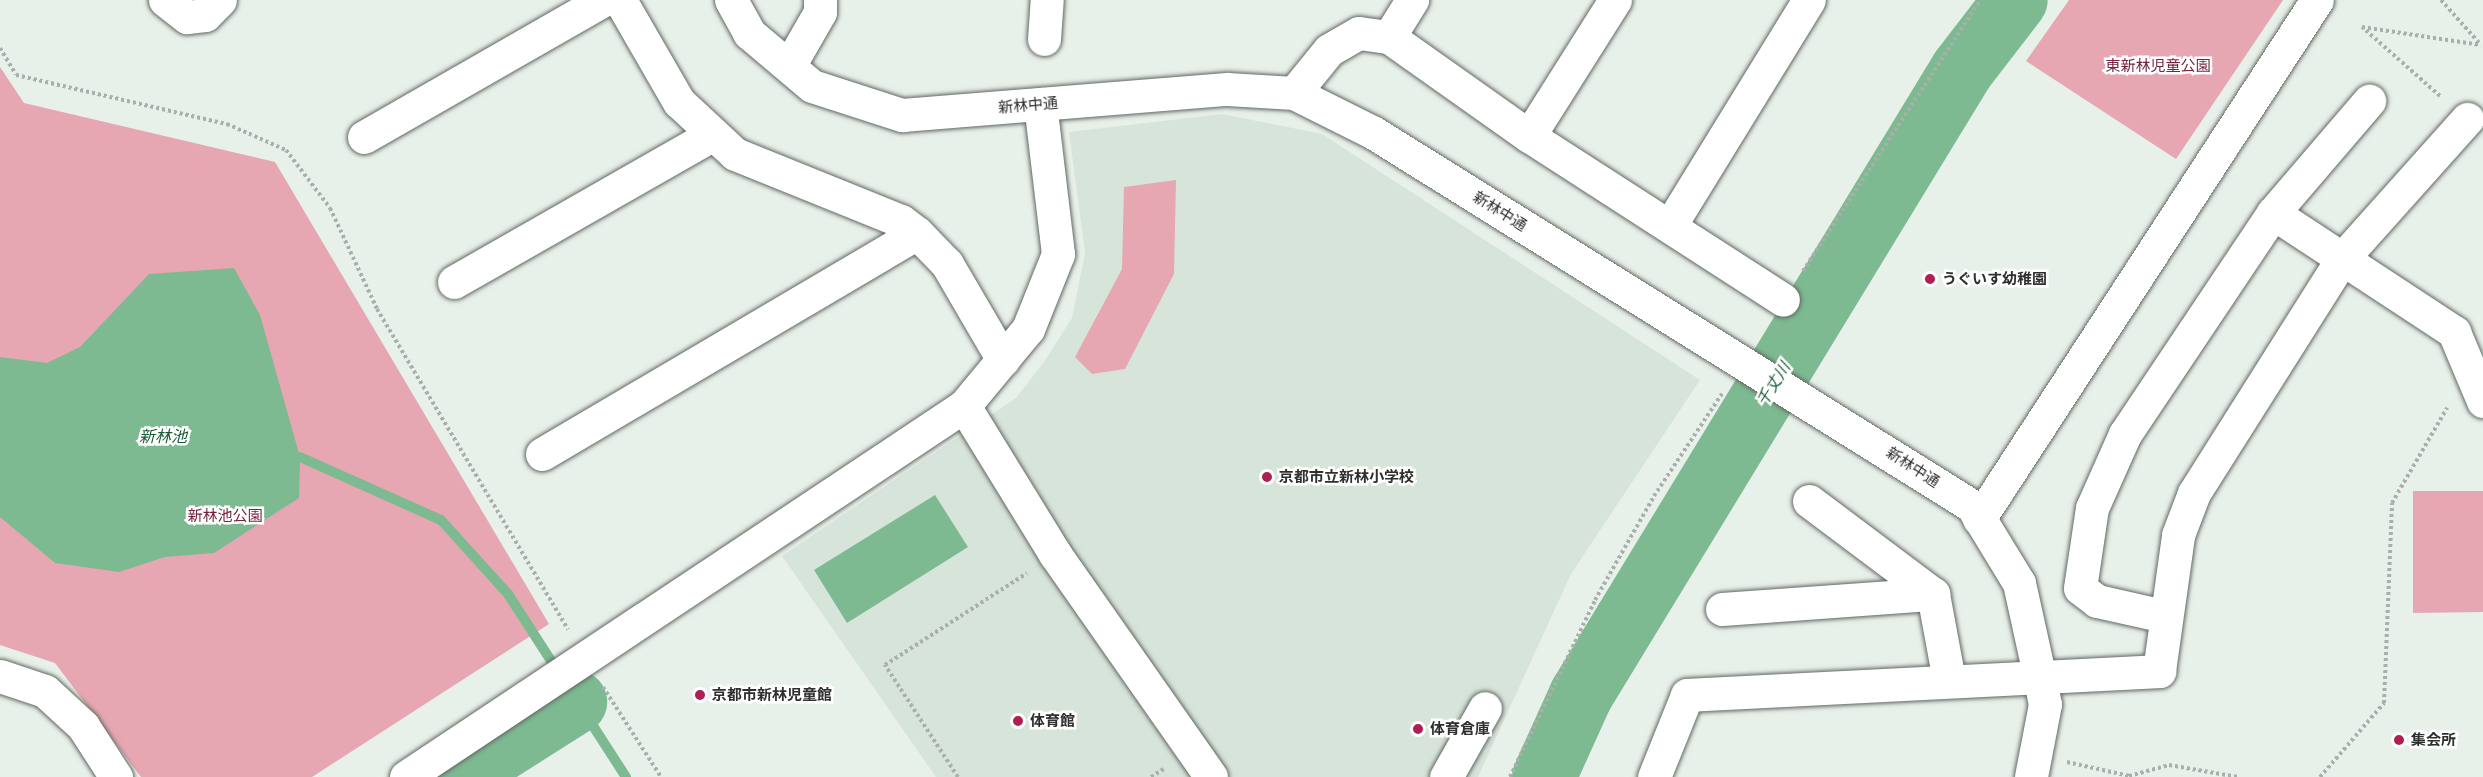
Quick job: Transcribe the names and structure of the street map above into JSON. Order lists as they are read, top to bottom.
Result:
{
  "streets": {
    "street": ["新林中通"]
  },
  "water": ["千丈川", "新林池"],
  "parks": ["東新林児童公園", "新林池公園"],
  "places": [
    "うぐいす幼稚園",
    "京都市立新林小学校",
    "京都市新林児童館",
    "体育館",
    "体育倉庫",
    "集会所"
  ]
}
